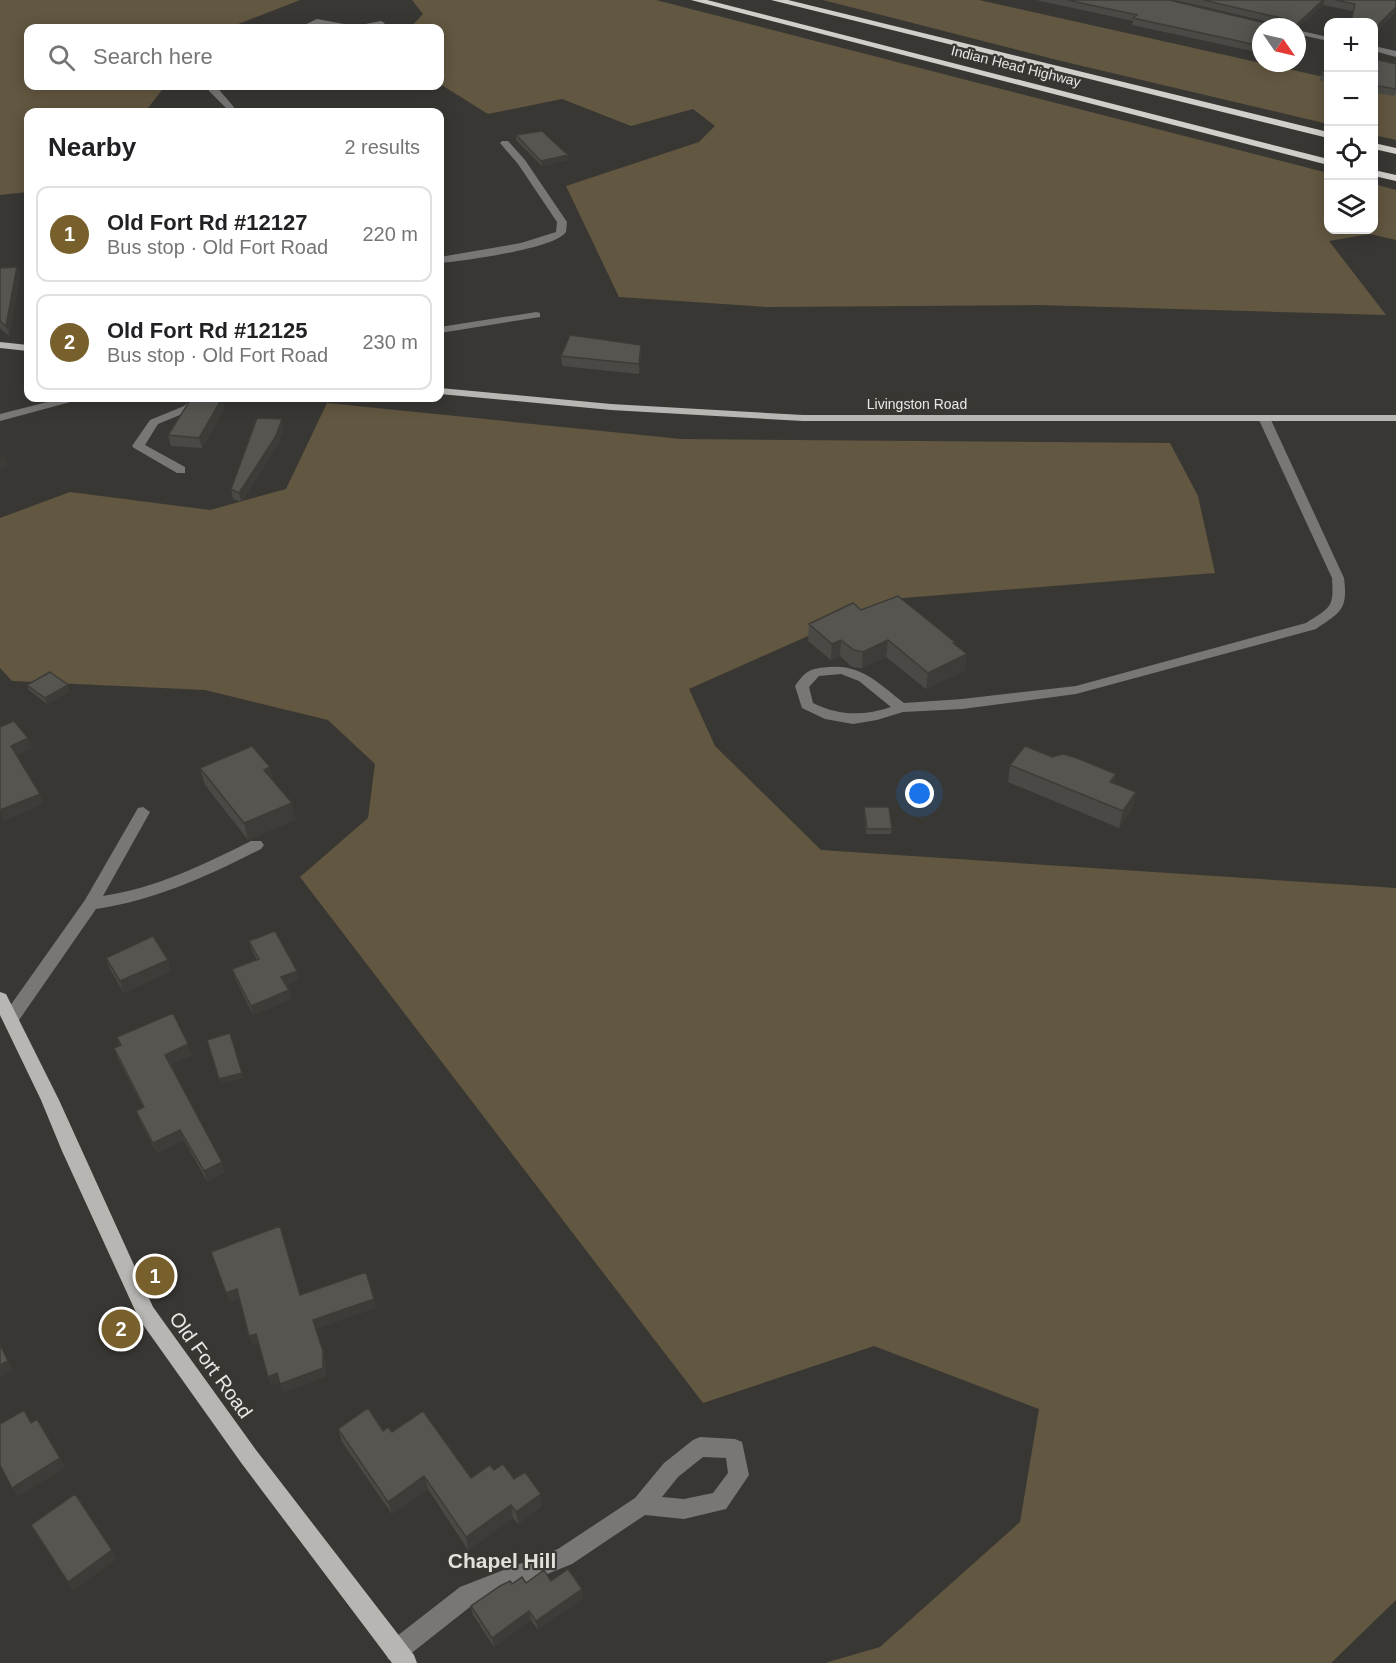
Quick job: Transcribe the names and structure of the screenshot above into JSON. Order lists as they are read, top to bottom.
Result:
{
  "streets": {
    "highway": ["Indian Head Highway"],
    "main road": ["Livingston Road", "Old Fort Road"]
  },
  "districts": ["Chapel Hill"],
  "north": "bottom right",
  "page": {
    "map_buttons": ["+", "−"],
    "search": "Search here",
    "heading": ["Nearby", "2 results"],
    "list": [
      {
        "mark": "1",
        "name": "Old Fort Rd #12127",
        "note": "Bus stop · Old Fort Road",
        "value": "220 m"
      },
      {
        "mark": "2",
        "name": "Old Fort Rd #12125",
        "note": "Bus stop · Old Fort Road",
        "value": "230 m"
      }
    ],
    "pins": ["1", "2"]
  }
}
